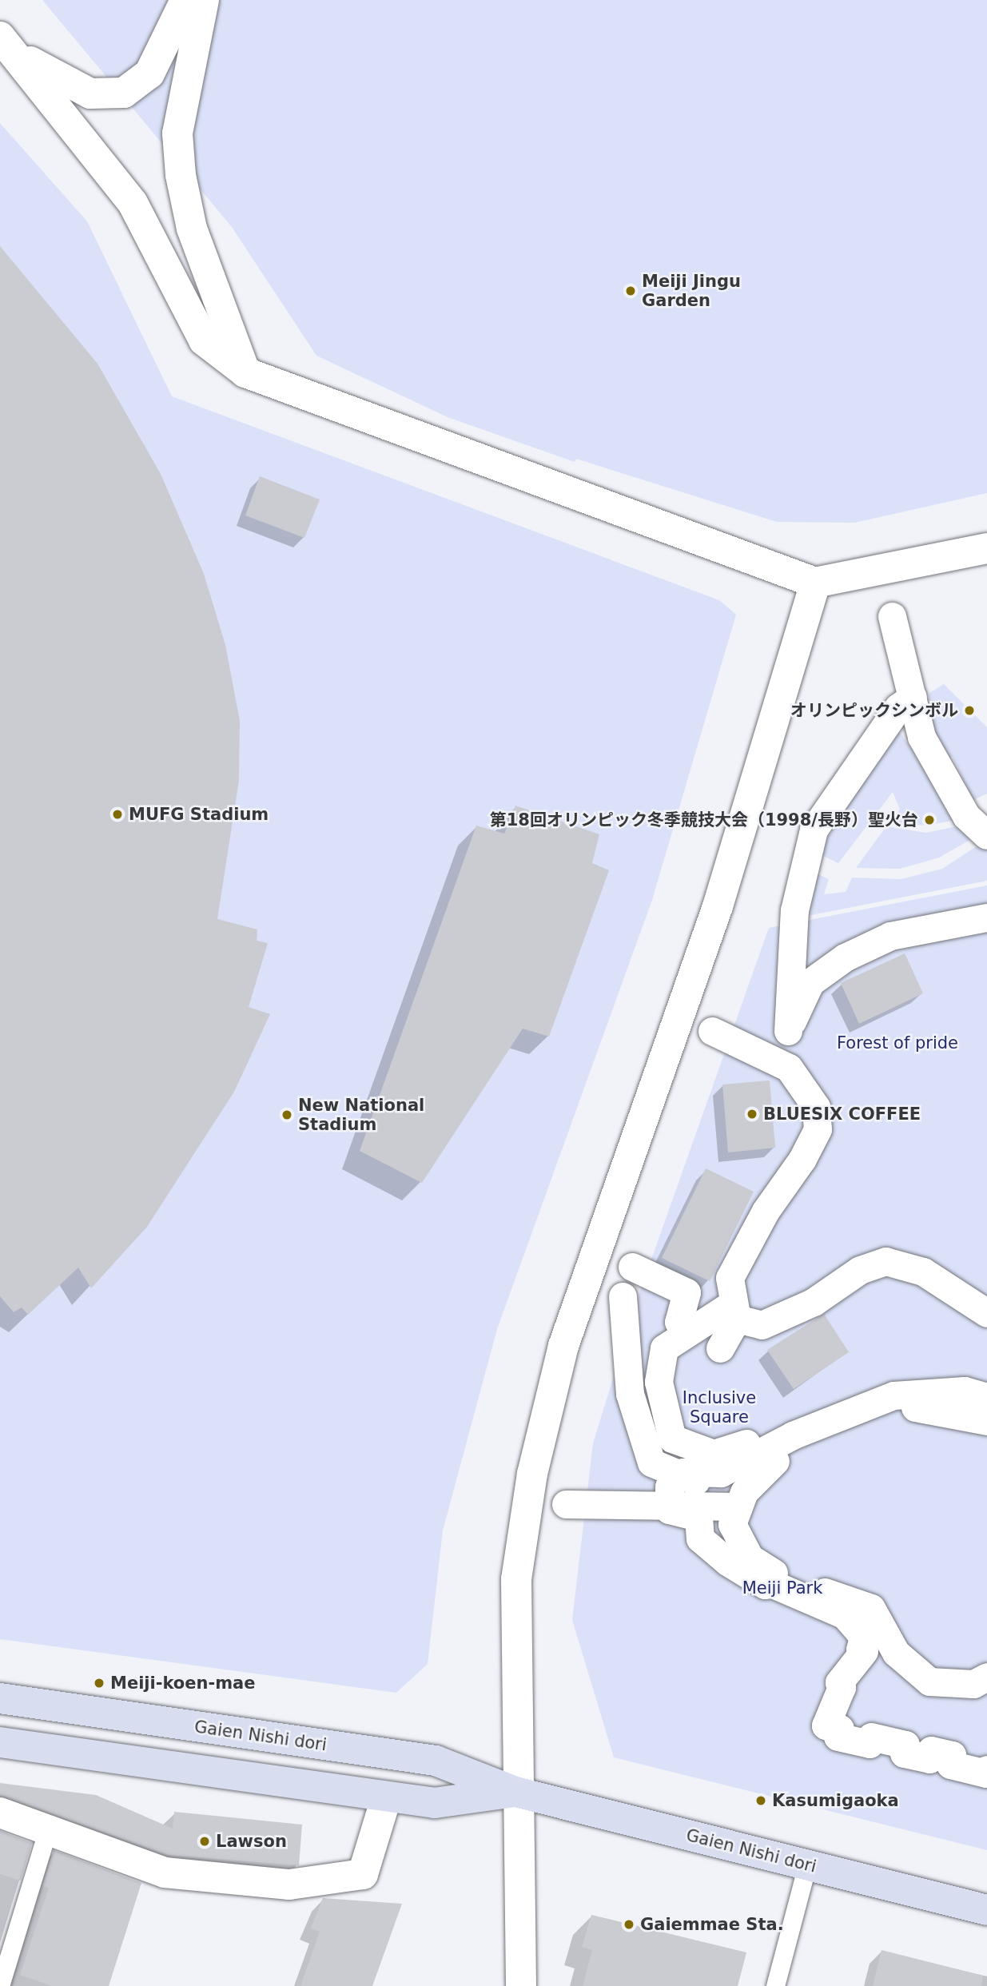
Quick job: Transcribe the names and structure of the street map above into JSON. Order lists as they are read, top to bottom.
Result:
{
  "streets": {
    "main road": ["Gaien Nishi dori"]
  },
  "parks": ["Forest of pride", "Inclusive Square", "Meiji Park"],
  "places": [
    "Meiji Jingu Garden",
    "オリンピックシンボル",
    "MUFG Stadium",
    "第18回オリンピック冬季競技大会（1998/長野）聖火台",
    "BLUESIX COFFEE",
    "New National Stadium",
    "Meiji-koen-mae",
    "Kasumigaoka",
    "Lawson",
    "Gaiemmae Sta."
  ]
}
